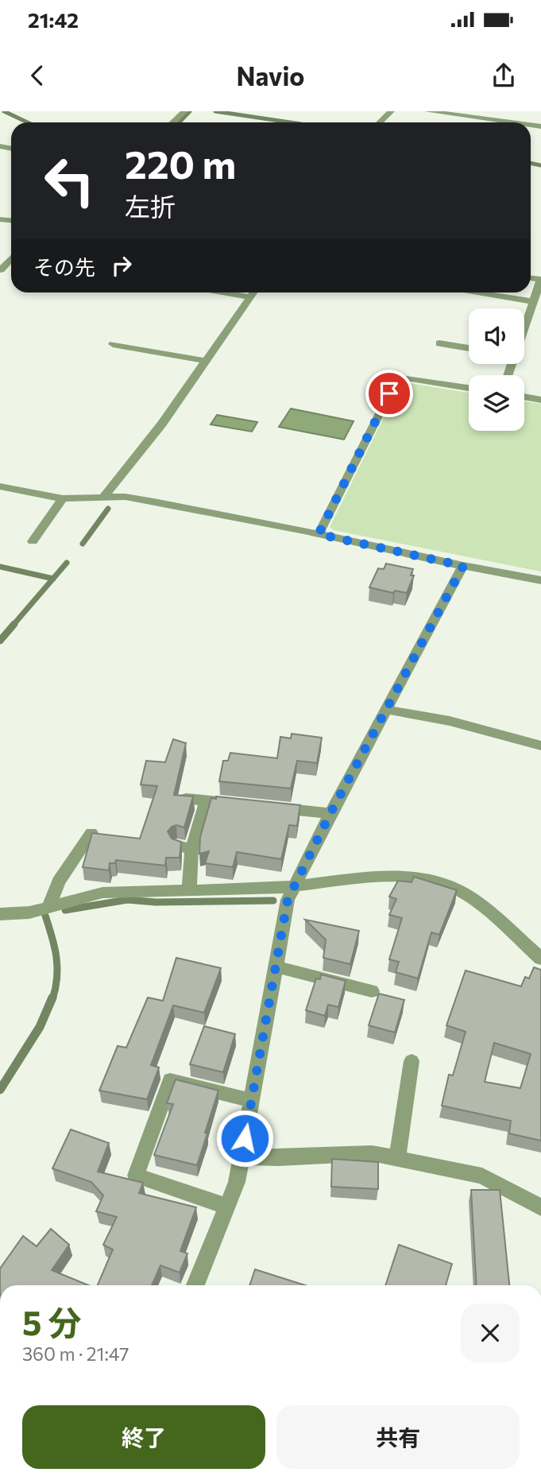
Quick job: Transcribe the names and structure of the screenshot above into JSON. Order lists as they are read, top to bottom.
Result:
{
  "page": {
    "status": "21:42",
    "header": "Navio",
    "turn": ["220 m", "左折"],
    "then": "その先",
    "heading": ["5 分", "360 m · 21:47"],
    "buttons": ["終了", "共有"]
  }
}
